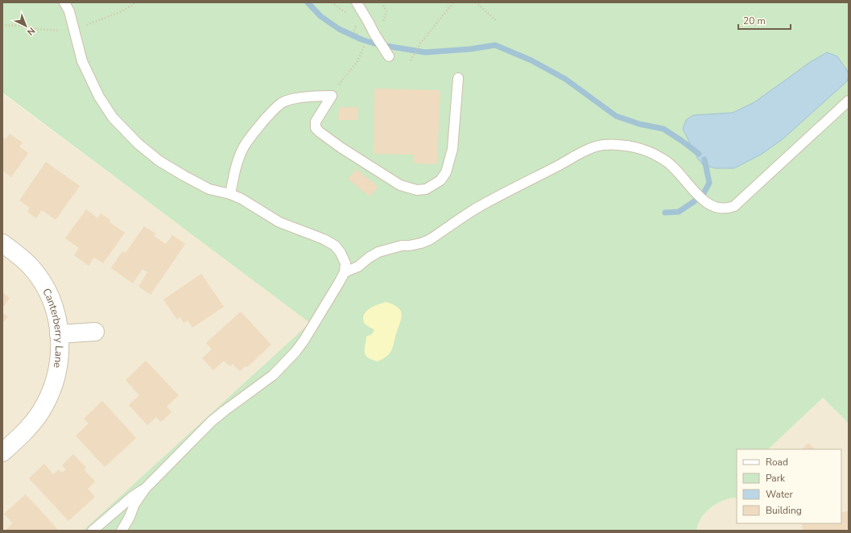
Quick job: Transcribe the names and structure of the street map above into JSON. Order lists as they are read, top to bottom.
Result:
{
  "streets": {
    "street": ["Canterberry Lane"]
  },
  "legend": [
    "Road",
    "Park",
    "Water",
    "Building"
  ],
  "scale_bar": "20 m",
  "north": "bottom right"
}
